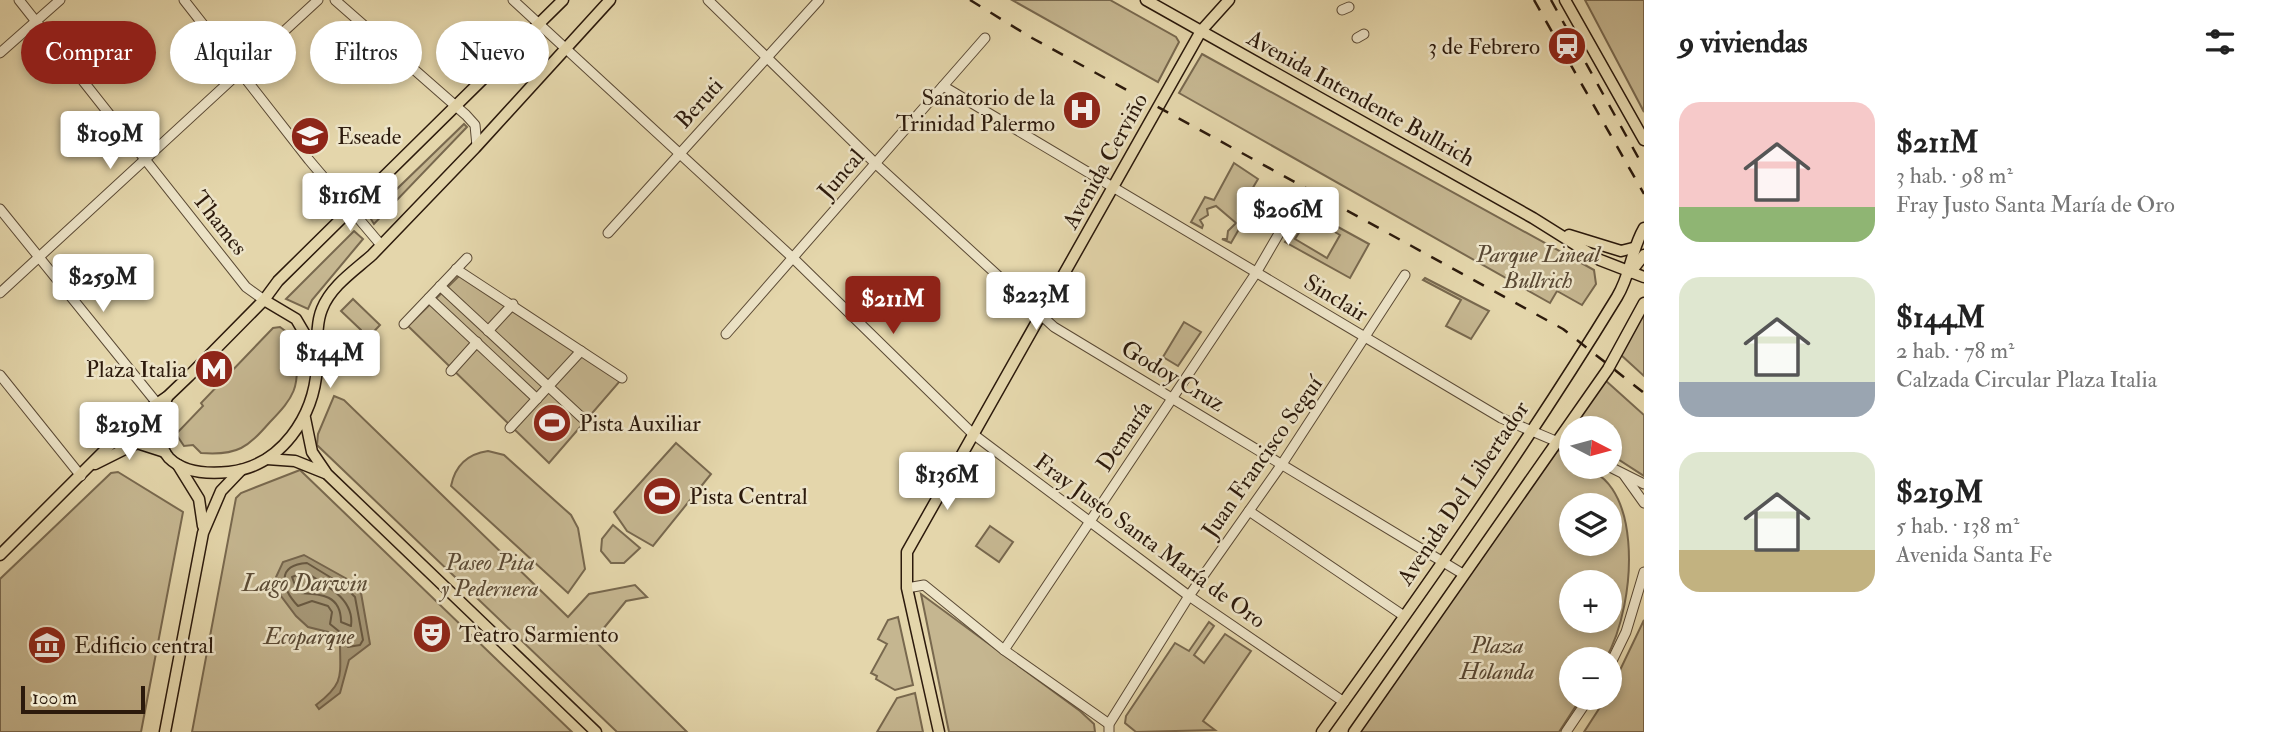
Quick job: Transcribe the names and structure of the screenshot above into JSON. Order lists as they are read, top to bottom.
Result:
{
  "streets": {
    "main road": ["Avenida Intendente Bullrich", "Avenida Cerviño", "Avenida Del Libertador"],
    "street": [
      "Beruti",
      "Juncal",
      "Thames",
      "Sinclair",
      "Godoy Cruz",
      "Demaría",
      "Juan Francisco Seguí",
      "Fray Justo Santa María de Oro"
    ]
  },
  "crossings": [
    ["Avenida Intendente Bullrich", "Avenida Cerviño"],
    ["Avenida Intendente Bullrich", "Avenida Del Libertador"],
    ["Beruti", "Godoy Cruz"],
    ["Beruti", "Fray Justo Santa María de Oro"],
    ["Avenida Cerviño", "Sinclair"],
    ["Avenida Cerviño", "Godoy Cruz"],
    ["Avenida Cerviño", "Fray Justo Santa María de Oro"],
    ["Juncal", "Sinclair"],
    ["Juncal", "Godoy Cruz"],
    ["Juncal", "Fray Justo Santa María de Oro"],
    ["Sinclair", "Demaría"],
    ["Sinclair", "Juan Francisco Seguí"],
    ["Sinclair", "Avenida Del Libertador"],
    ["Godoy Cruz", "Demaría"],
    ["Godoy Cruz", "Juan Francisco Seguí"],
    ["Godoy Cruz", "Avenida Del Libertador"],
    ["Demaría", "Fray Justo Santa María de Oro"],
    ["Juan Francisco Seguí", "Fray Justo Santa María de Oro"],
    ["Avenida Del Libertador", "Fray Justo Santa María de Oro"]
  ],
  "water": ["Lago Darwin"],
  "parks": [
    "Parque Lineal Bullrich",
    "Paseo Pita y Pedernera",
    "Ecoparque",
    "Plaza Holanda"
  ],
  "places": {
    "station": ["3 de Febrero"],
    "hospital": ["Sanatorio de la Trinidad Palermo"],
    "school or university": ["Eseade"],
    "metro station": ["Plaza Italia"],
    "sports": ["Pista Auxiliar", "Pista Central"],
    "theatre": ["Teatro Sarmiento"],
    "museum": ["Edificio central"]
  },
  "scale_bar": "100 m",
  "north": "right",
  "page": {
    "heading": "9 viviendas",
    "chip": [
      "Comprar",
      "Alquilar",
      "Filtros",
      "Nuevo"
    ],
    "list": [
      {
        "name": "$211M",
        "note": "3 hab. · 98 m² · Fray Justo Santa María de Oro"
      },
      {
        "name": "$144M",
        "note": "2 hab. · 78 m² · Calzada Circular Plaza Italia"
      },
      {
        "name": "$219M",
        "note": "5 hab. · 138 m² · Avenida Santa Fe"
      }
    ],
    "price": [
      "$109M",
      "$116M",
      "$206M",
      "$259M",
      "$223M",
      "$211M",
      "$144M",
      "$219M",
      "$136M"
    ],
    "map_buttons": ["+", "−"],
    "scale": "100 m"
  }
}
